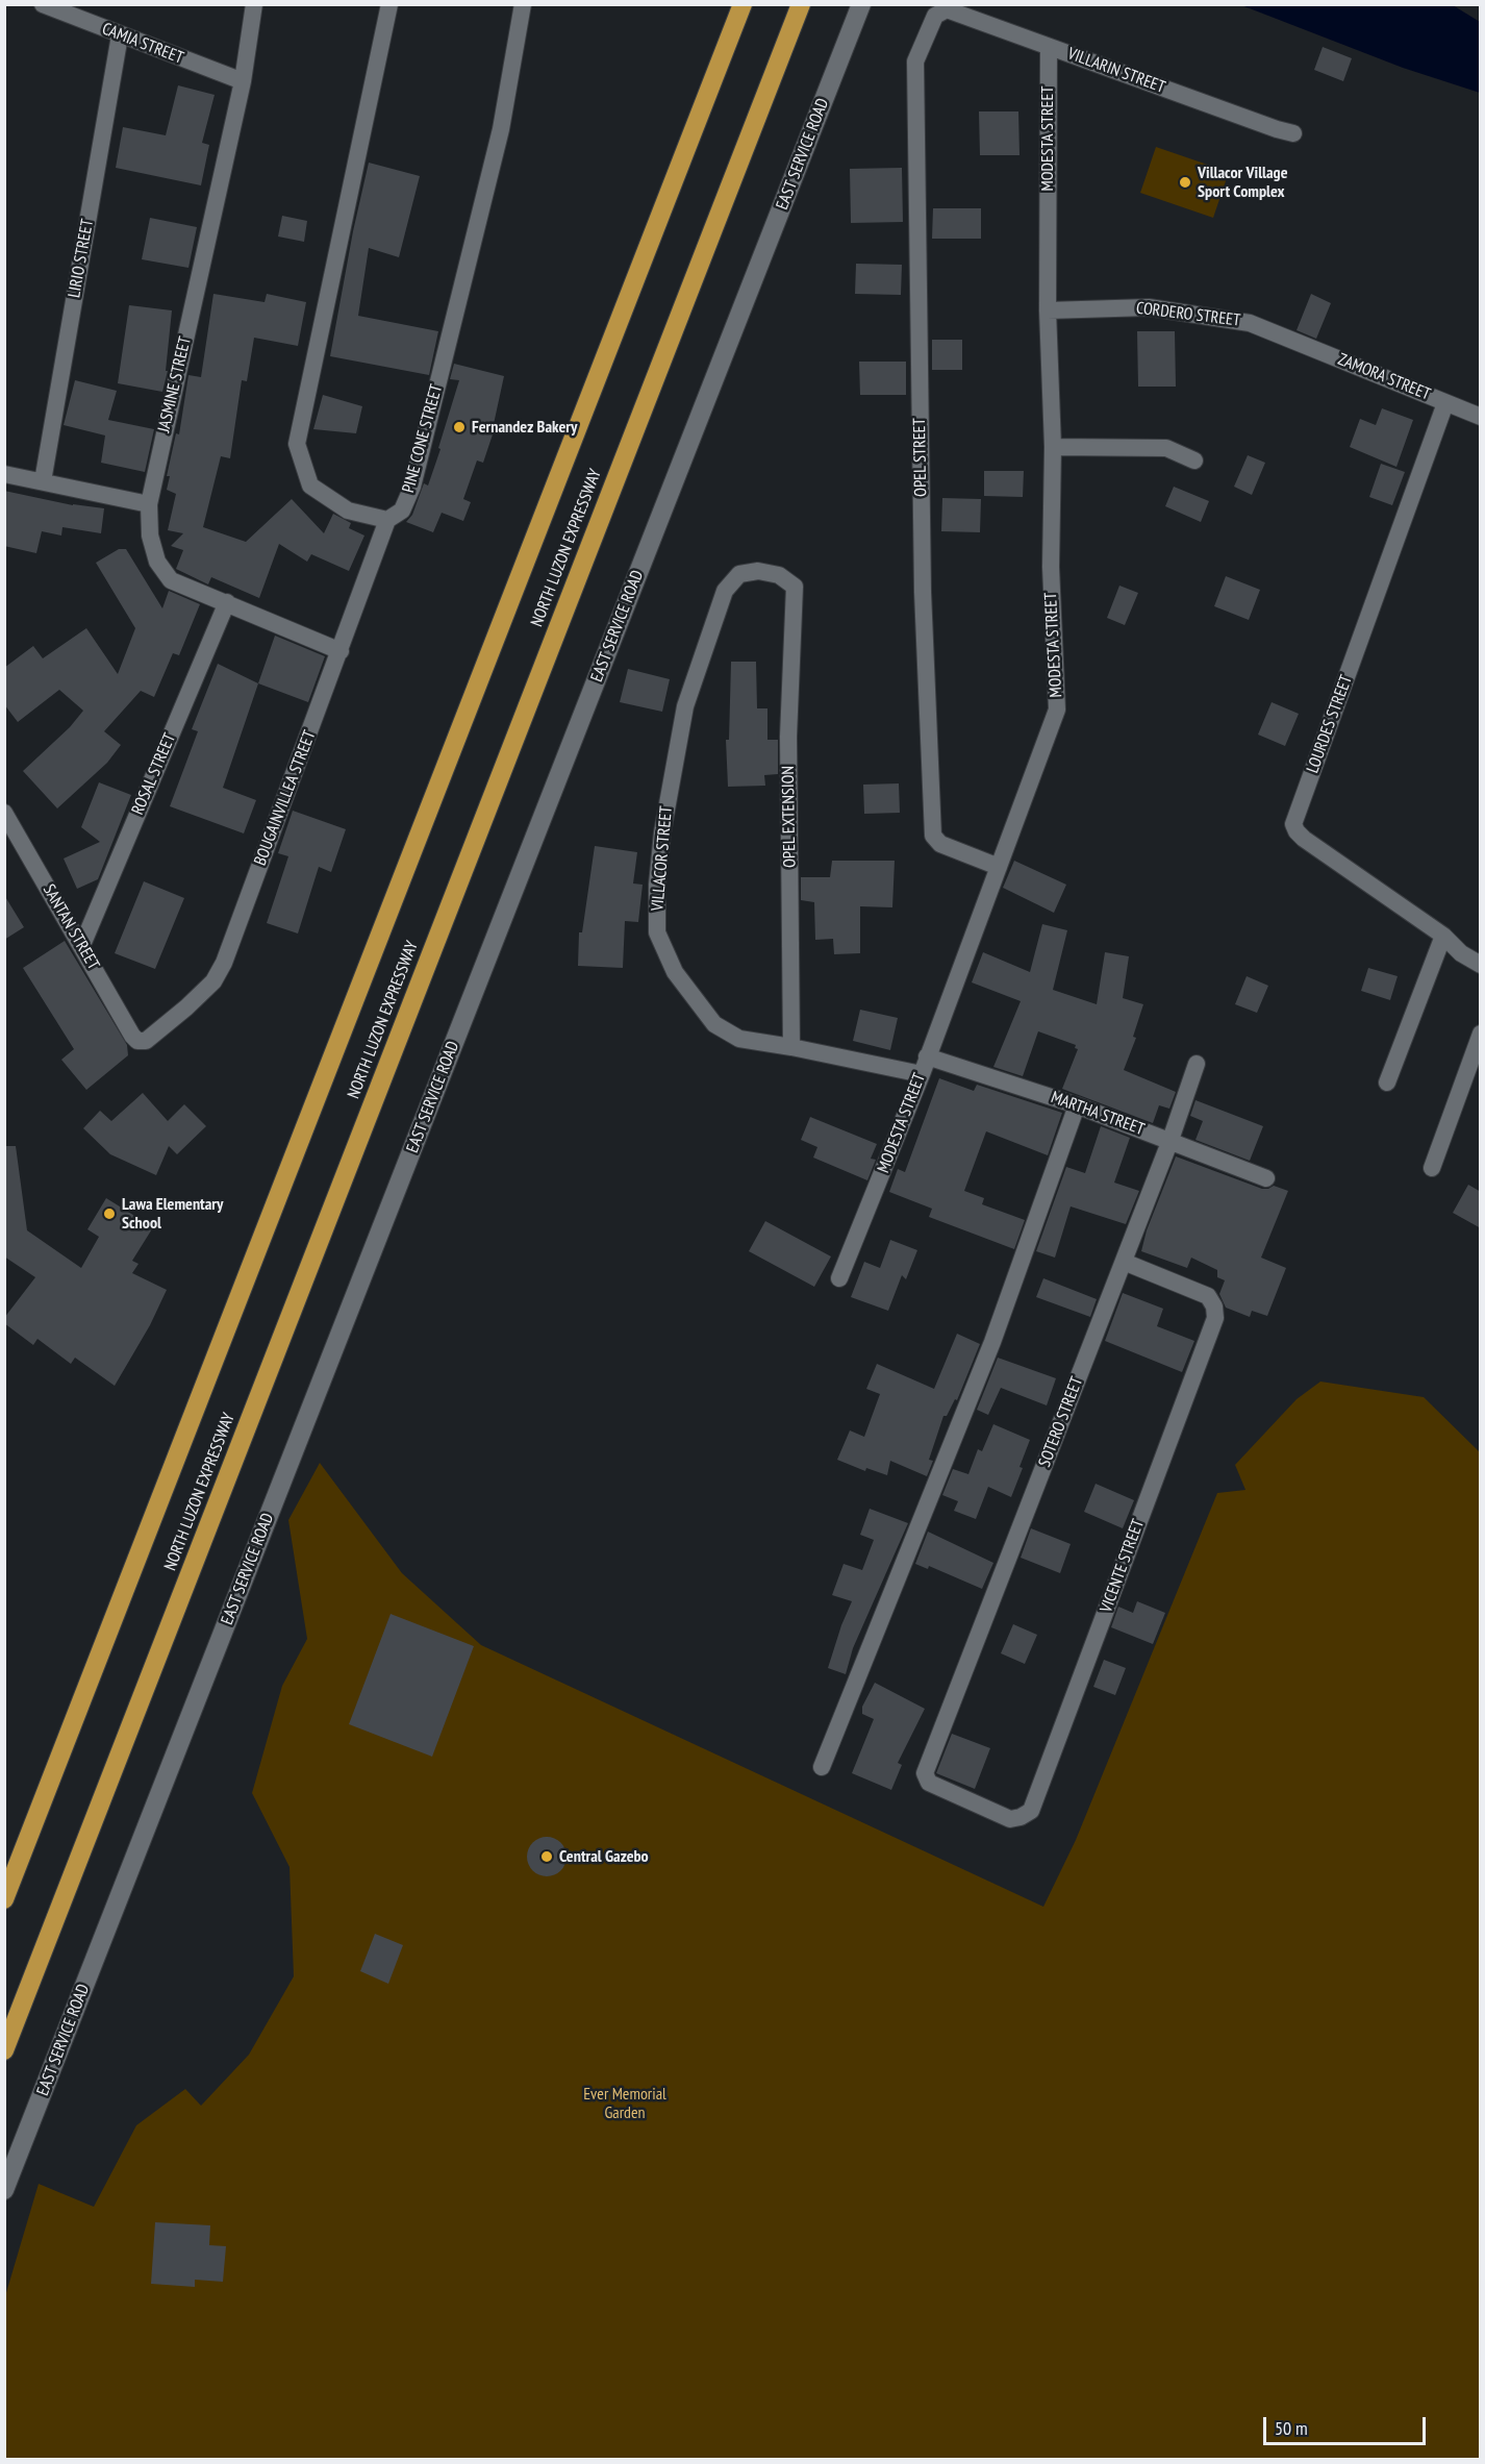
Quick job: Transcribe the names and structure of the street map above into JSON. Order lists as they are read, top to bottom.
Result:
{
  "streets": {
    "highway": ["NORTH LUZON EXPRESSWAY"],
    "street": [
      "CAMIA STREET",
      "VILLARIN STREET",
      "MODESTA STREET",
      "EAST SERVICE ROAD",
      "LIRIO STREET",
      "CORDERO STREET",
      "ZAMORA STREET",
      "JASMINE STREET",
      "PINE CONE STREET",
      "OPEL STREET",
      "LOURDES STREET",
      "ROSAL STREET",
      "BOUGAINVILLEA STREET",
      "OPEL EXTENSION",
      "VILLACOR STREET",
      "SANTAN STREET",
      "MARTHA STREET",
      "SOTERO STREET",
      "VICENTE STREET"
    ]
  },
  "crossings": [
    ["CAMIA STREET", "LIRIO STREET"],
    ["CAMIA STREET", "JASMINE STREET"],
    ["VILLARIN STREET", "MODESTA STREET"],
    ["VILLARIN STREET", "OPEL STREET"],
    ["MODESTA STREET", "CORDERO STREET"],
    ["MODESTA STREET", "OPEL STREET"],
    ["MODESTA STREET", "VILLACOR STREET"],
    ["MODESTA STREET", "MARTHA STREET"],
    ["CORDERO STREET", "ZAMORA STREET"],
    ["ZAMORA STREET", "LOURDES STREET"],
    ["JASMINE STREET", "ROSAL STREET"],
    ["JASMINE STREET", "BOUGAINVILLEA STREET"],
    ["PINE CONE STREET", "BOUGAINVILLEA STREET"],
    ["ROSAL STREET", "SANTAN STREET"],
    ["BOUGAINVILLEA STREET", "SANTAN STREET"],
    ["OPEL EXTENSION", "VILLACOR STREET"],
    ["MARTHA STREET", "SOTERO STREET"],
    ["SOTERO STREET", "VICENTE STREET"]
  ],
  "parks": ["Ever Memorial Garden"],
  "places": [
    "Villacor Village Sport Complex",
    "Fernandez Bakery",
    "Lawa Elementary School",
    "Central Gazebo"
  ],
  "scale_bar": "50 m"
}
